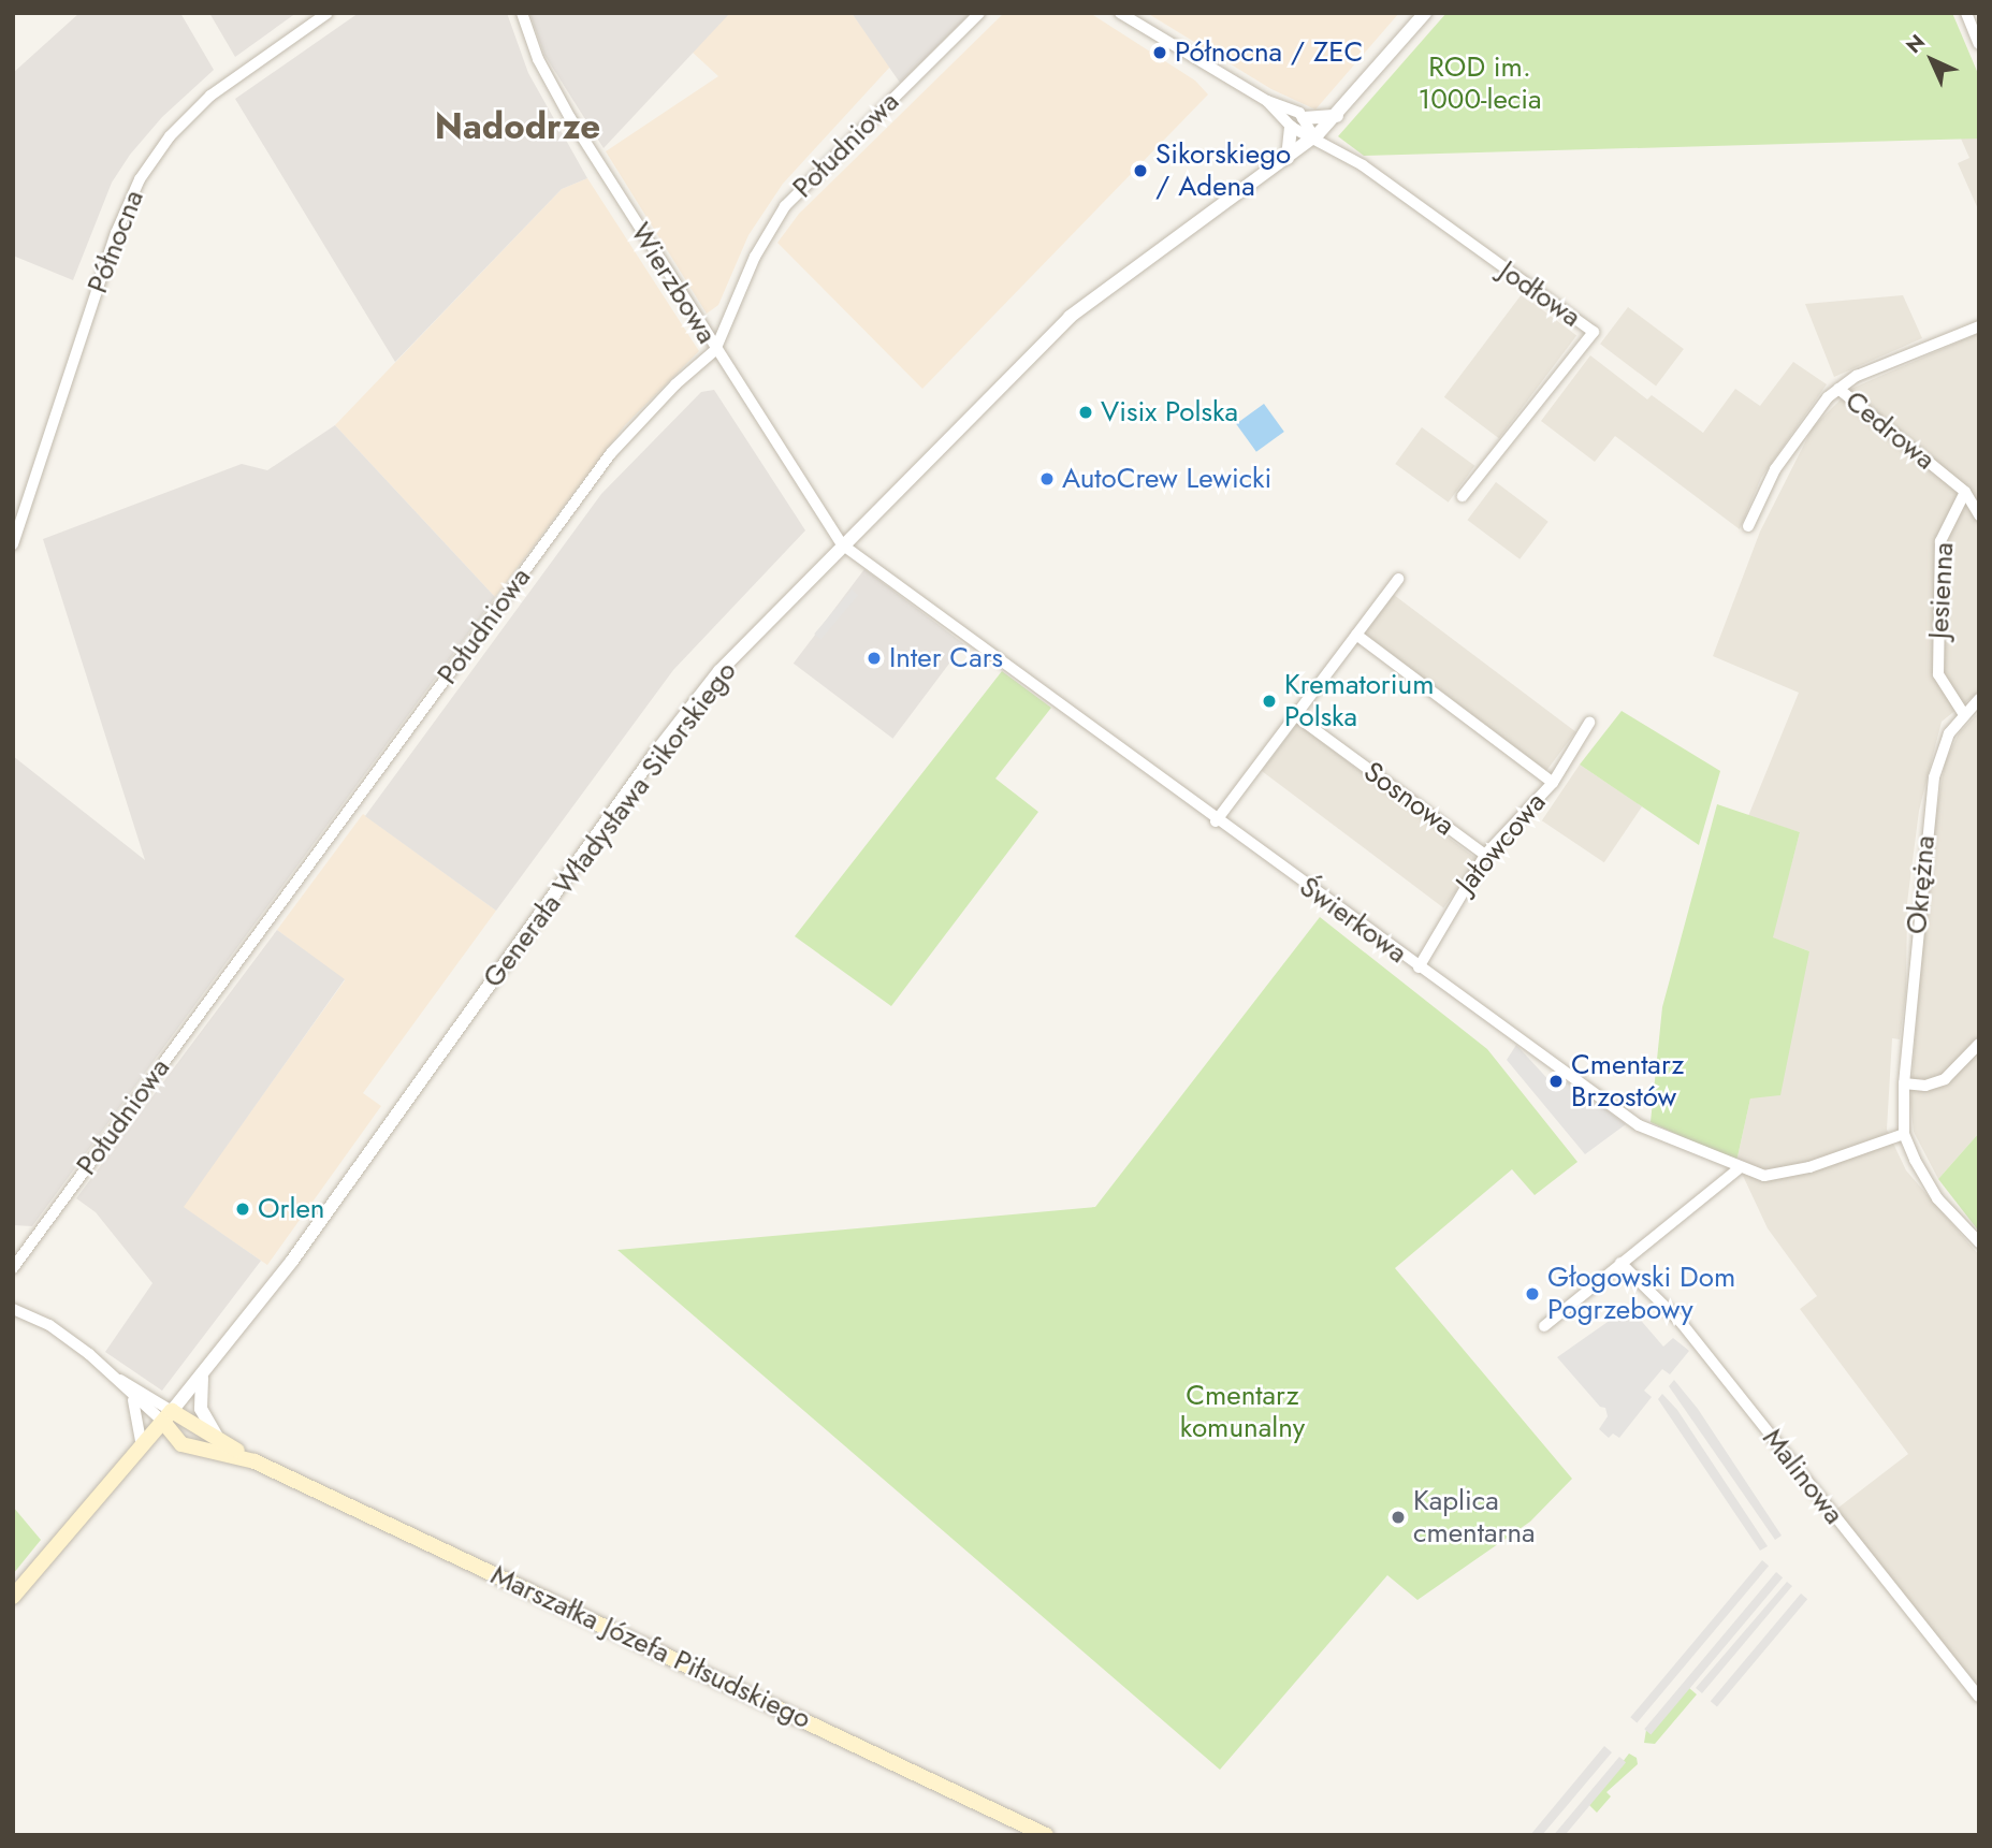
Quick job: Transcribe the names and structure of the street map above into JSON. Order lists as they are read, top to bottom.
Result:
{
  "streets": {
    "main road": ["Generała Władysława Sikorskiego", "Marszałka Józefa Piłsudskiego"],
    "street": [
      "Południowa",
      "Północna",
      "Wierzbowa",
      "Jodłowa",
      "Cedrowa",
      "Jesienna",
      "Sosnowa",
      "Jałowcowa",
      "Okrężna",
      "Świerkowa",
      "Malinowa"
    ]
  },
  "crossings": [
    ["Południowa", "Wierzbowa"],
    ["Wierzbowa", "Generała Władysława Sikorskiego"],
    ["Wierzbowa", "Świerkowa"],
    ["Jodłowa", "Generała Władysława Sikorskiego"],
    ["Cedrowa", "Jesienna"],
    ["Jesienna", "Okrężna"],
    ["Sosnowa", "Jałowcowa"],
    ["Generała Władysława Sikorskiego", "Świerkowa"],
    ["Generała Władysława Sikorskiego", "Marszałka Józefa Piłsudskiego"],
    ["Jałowcowa", "Świerkowa"],
    ["Okrężna", "Świerkowa"]
  ],
  "districts": ["Nadodrze"],
  "parks": ["ROD im. 1000-lecia", "Cmentarz komunalny"],
  "places": [
    "Północna / ZEC",
    "Sikorskiego / Adena",
    "Visix Polska",
    "AutoCrew Lewicki",
    "Inter Cars",
    "Krematorium Polska",
    "Cmentarz Brzostów",
    "Orlen",
    "Głogowski Dom Pogrzebowy",
    "Kaplica cmentarna"
  ],
  "north": "top left"
}
